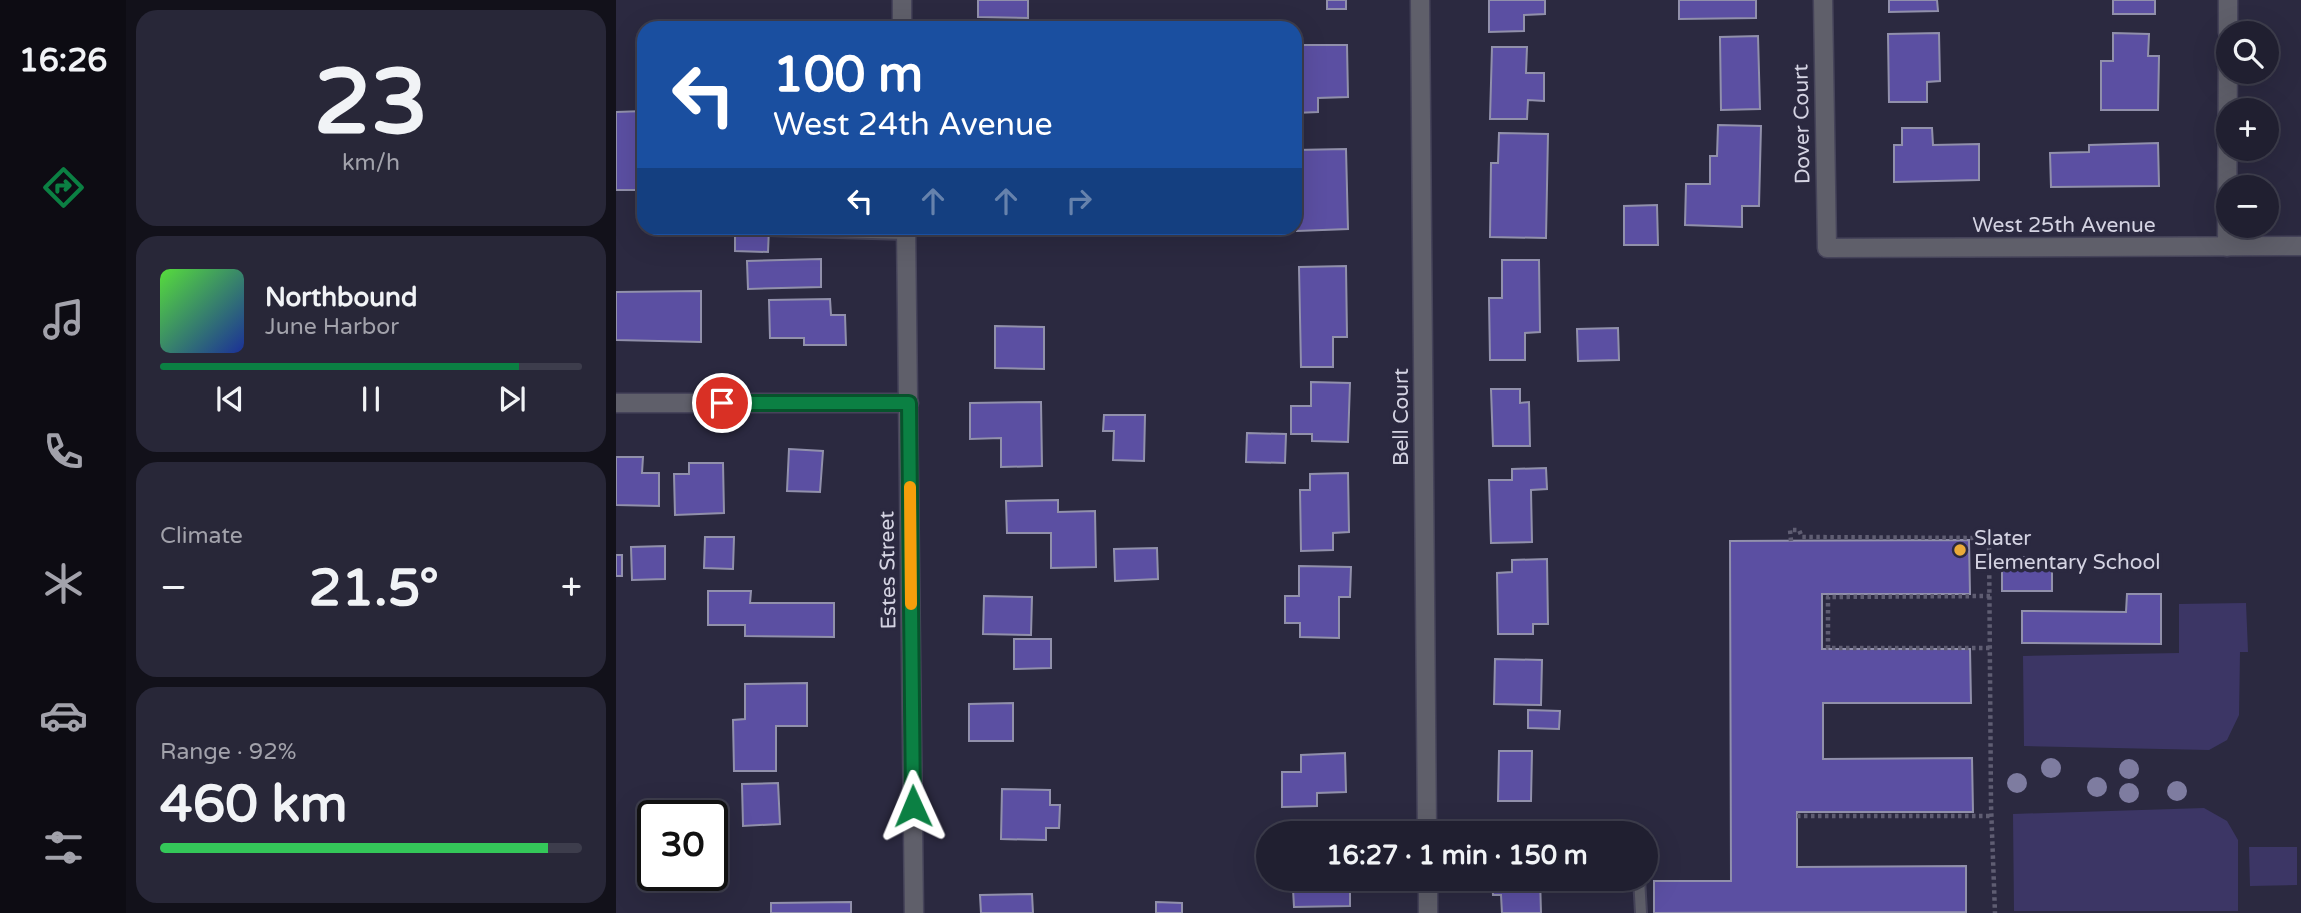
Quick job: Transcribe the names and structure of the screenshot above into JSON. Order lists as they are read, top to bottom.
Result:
{
  "streets": {
    "street": [
      "Dover Court",
      "West 25th Avenue",
      "Bell Court",
      "Estes Street"
    ]
  },
  "crossings": [
    ["Dover Court", "West 25th Avenue"]
  ],
  "places": ["Slater Elementary School"],
  "page": {
    "tabs": "16:26",
    "tile": [
      ["23", "km/h"],
      "Climate",
      ["Range · 92%", "460 km"]
    ],
    "map_buttons": ["+", "−"],
    "turn": ["100 m", "West 24th Avenue"],
    "song": ["Northbound", "June Harbor"],
    "heat": ["−", "21.5°", "+"],
    "limit": "30",
    "trip": "16:27 · 1 min · 150 m"
  }
}
